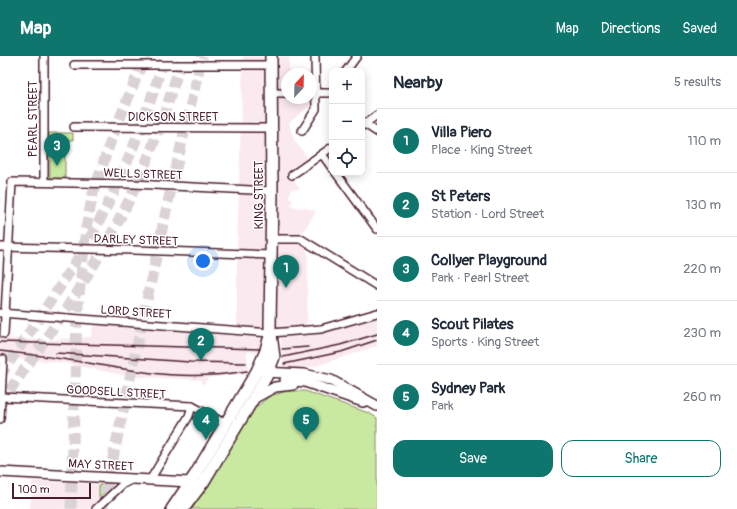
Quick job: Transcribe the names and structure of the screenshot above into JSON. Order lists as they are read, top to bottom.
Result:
{
  "streets": {
    "highway": ["KING STREET"],
    "main road": ["MAY STREET"],
    "street": [
      "DICKSON STREET",
      "PEARL STREET",
      "WELLS STREET",
      "DARLEY STREET",
      "LORD STREET",
      "GOODSELL STREET"
    ]
  },
  "crossings": [
    ["DICKSON STREET", "KING STREET"],
    ["PEARL STREET", "WELLS STREET"],
    ["WELLS STREET", "KING STREET"],
    ["WELLS STREET", "DARLEY STREET"],
    ["KING STREET", "DARLEY STREET"],
    ["KING STREET", "LORD STREET"],
    ["KING STREET", "GOODSELL STREET"],
    ["KING STREET", "MAY STREET"]
  ],
  "scale_bar": "100 m",
  "north": "top",
  "page": {
    "header": "Map",
    "nav": ["Map", "Directions", "Saved"],
    "heading": ["Nearby", "5 results"],
    "map_buttons": ["+", "−"],
    "list": [
      {
        "mark": "1",
        "name": "Villa Piero",
        "note": "Place · King Street",
        "value": "110 m"
      },
      {
        "mark": "2",
        "name": "St Peters",
        "note": "Station · Lord Street",
        "value": "130 m"
      },
      {
        "mark": "3",
        "name": "Collyer Playground",
        "note": "Park · Pearl Street",
        "value": "220 m"
      },
      {
        "mark": "4",
        "name": "Scout Pilates",
        "note": "Sports · King Street",
        "value": "230 m"
      },
      {
        "mark": "5",
        "name": "Sydney Park",
        "note": "Park",
        "value": "260 m"
      }
    ],
    "pins": [
      "3",
      "1",
      "2",
      "4",
      "5"
    ],
    "buttons": ["Save", "Share"],
    "scale": "100 m"
  }
}
